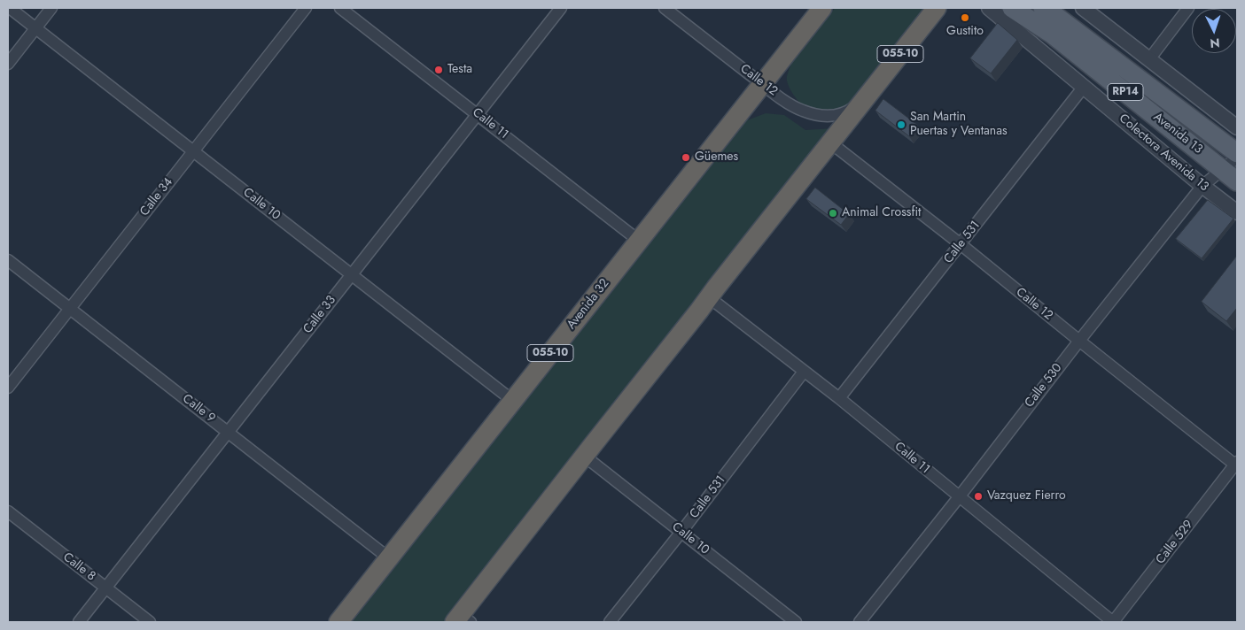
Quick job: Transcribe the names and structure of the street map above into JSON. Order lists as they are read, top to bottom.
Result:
{
  "streets": {
    "highway": ["055-10", "Avenida 32"],
    "main road": ["RP14", "Avenida 13"],
    "street": [
      "Calle 12",
      "Calle 11",
      "Colectora Avenida 13",
      "Calle 34",
      "Calle 10",
      "Calle 531",
      "Calle 33",
      "Calle 530",
      "Calle 9",
      "Calle 529",
      "Calle 8"
    ]
  },
  "crossings": [
    ["055-10", "Calle 12"],
    ["055-10", "Calle 11"],
    ["055-10", "Calle 10"],
    ["Calle 12", "Calle 531"],
    ["Calle 12", "Avenida 32"],
    ["Calle 12", "Calle 530"],
    ["Calle 12", "Calle 529"],
    ["Calle 11", "Calle 531"],
    ["Calle 11", "Avenida 32"],
    ["Calle 11", "Calle 33"],
    ["Calle 11", "Calle 530"],
    ["Calle 11", "Calle 529"],
    ["Avenida 13", "Calle 530"],
    ["Colectora Avenida 13", "Calle 531"],
    ["Colectora Avenida 13", "Calle 530"],
    ["Calle 34", "Calle 10"],
    ["Calle 34", "Calle 9"],
    ["Calle 10", "Calle 531"],
    ["Calle 10", "Avenida 32"],
    ["Calle 10", "Calle 33"],
    ["Avenida 32", "Calle 9"],
    ["Calle 33", "Calle 9"],
    ["Calle 33", "Calle 8"]
  ],
  "places": [
    "Gustito",
    "Testa",
    "San Martin Puertas y Ventanas",
    "Güemes",
    "Animal Crossfit",
    "Vazquez Fierro"
  ],
  "north": "bottom"
}
